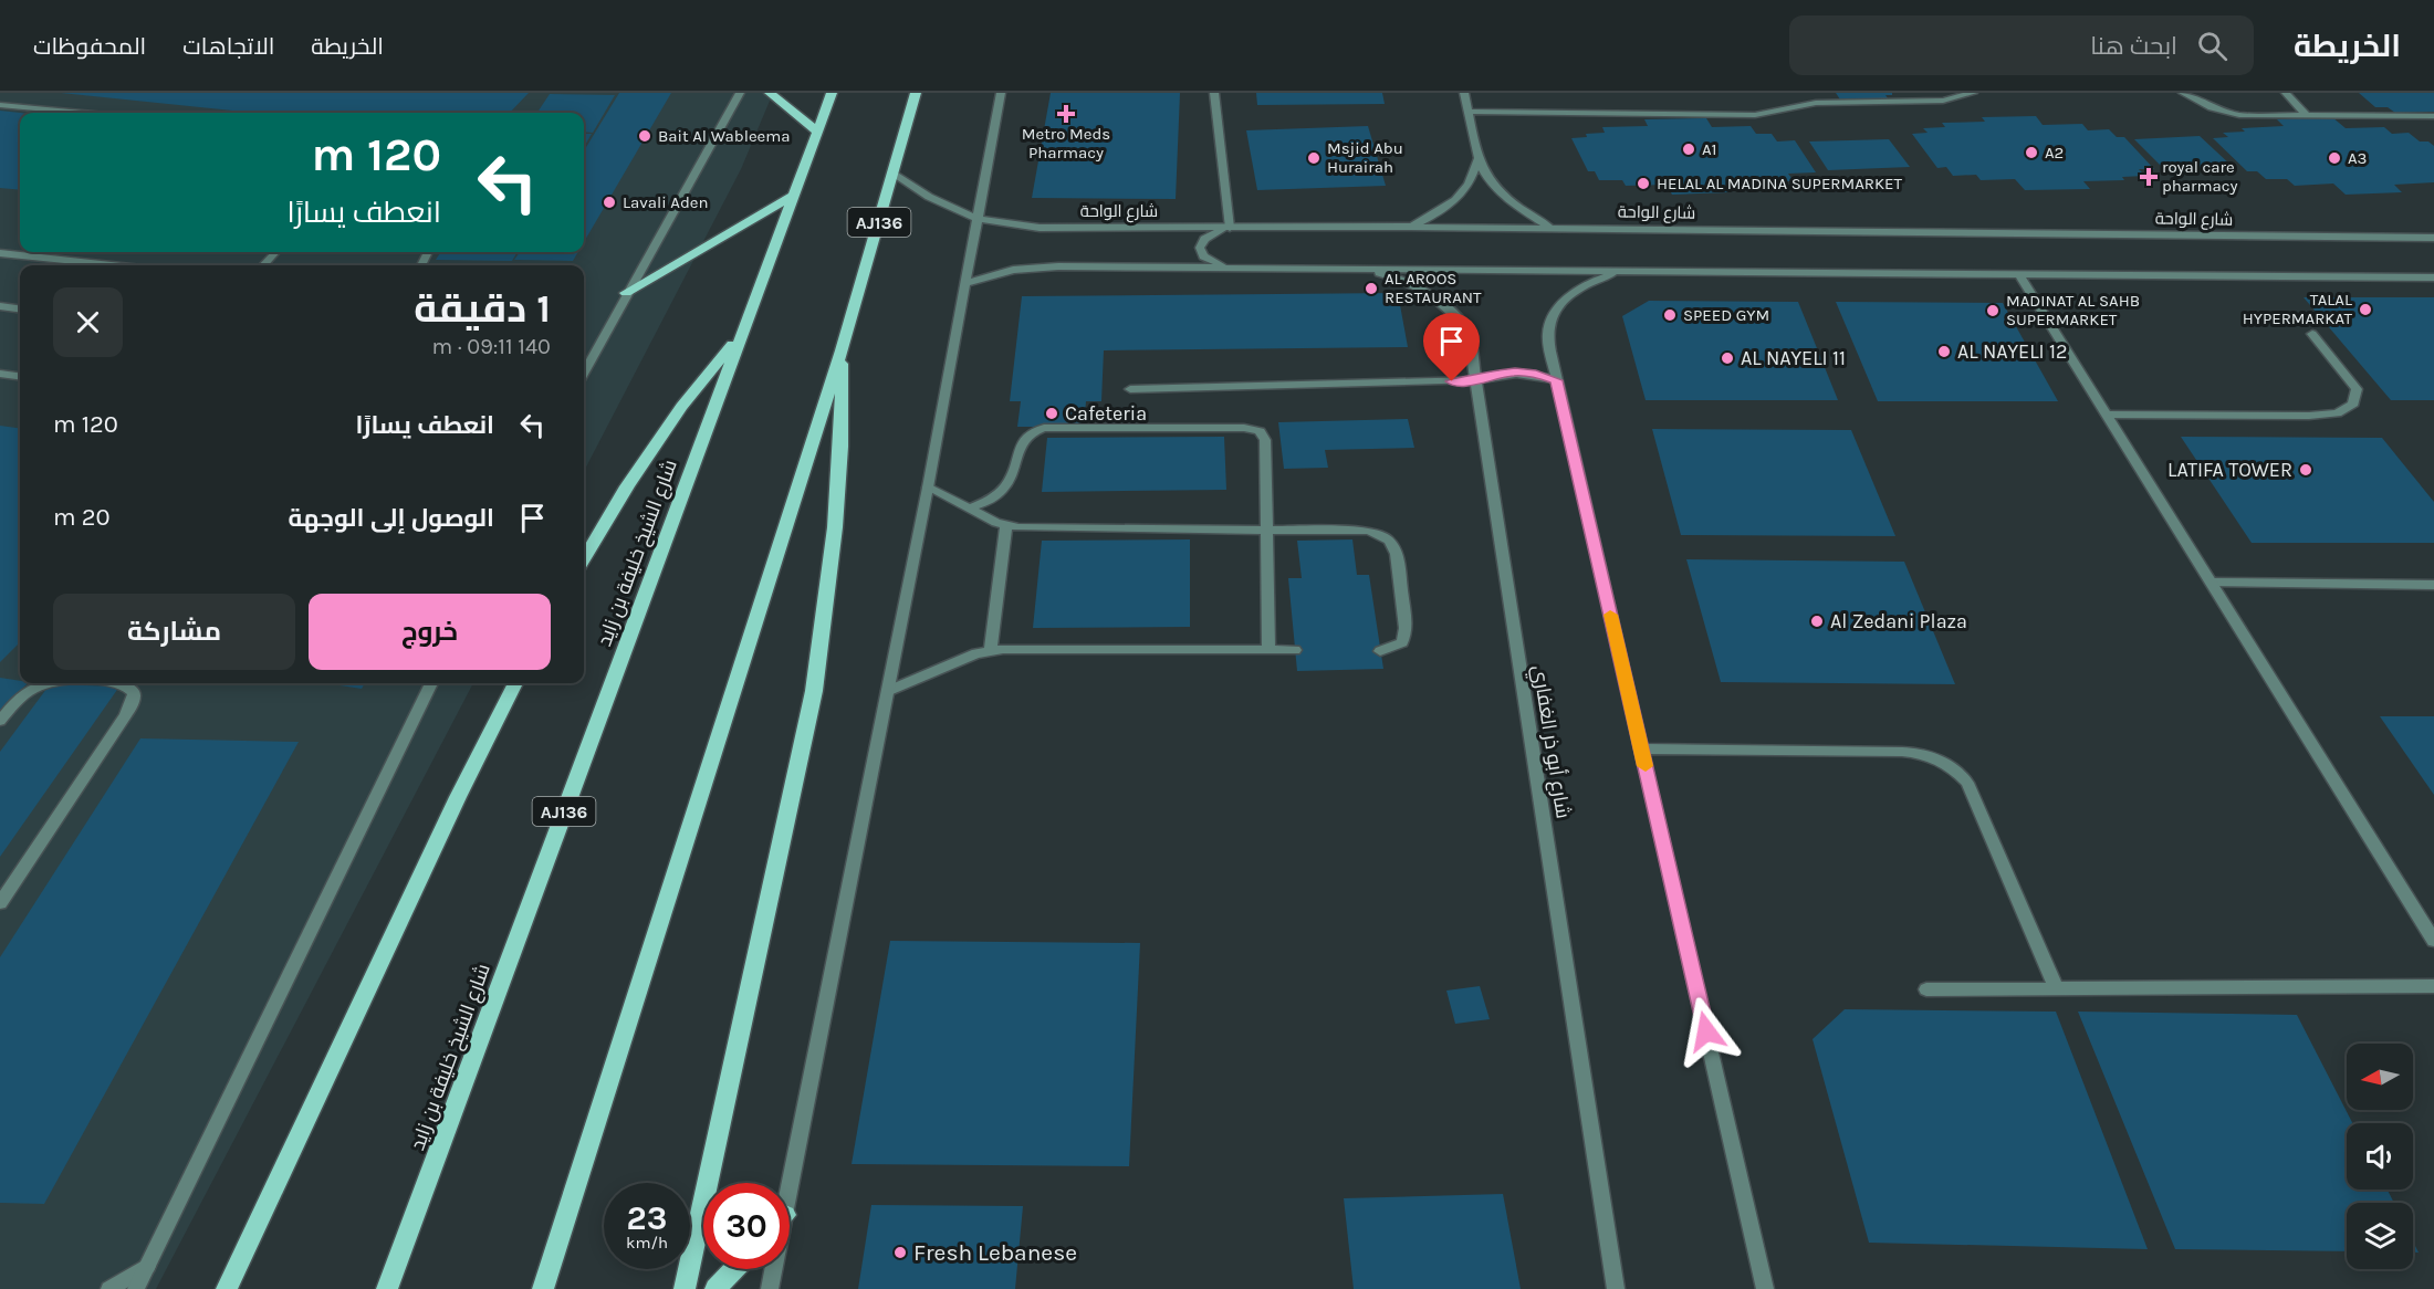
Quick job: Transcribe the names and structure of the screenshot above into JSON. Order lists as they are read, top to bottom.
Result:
{
  "streets": {
    "main road": ["AJ136", "شارع الشيخ خليفة بن زايد"],
    "street": ["شارع الواحة", "شارع أبو ذر الغفاري"]
  },
  "crossings": [
    ["شارع الواحة", "AJ136"]
  ],
  "places": {
    "health": ["Metro Meds Pharmacy", "royal care pharmacy"],
    "other": [
      "Bait Al Wableema",
      "A1",
      "A2",
      "Msjid Abu Hurairah",
      "A3",
      "HELAL AL MADINA SUPERMARKET",
      "Lavali Aden",
      "AL AROOS RESTAURANT",
      "TALAL HYPERMARKAT",
      "MADINAT AL SAHB SUPERMARKET",
      "SPEED GYM",
      "AL NAYELI 12",
      "AL NAYELI 11",
      "Cafeteria",
      "LATIFA TOWER",
      "Al Zedani Plaza",
      "Fresh Lebanese"
    ]
  },
  "north": "left",
  "page": {
    "header": "الخريطة",
    "search": "ابحث هنا",
    "nav": ["الخريطة", "الاتجاهات", "المحفوظات"],
    "turn": ["120 m", "انعطف يسارًا"],
    "heading": ["1 دقيقة", "140 m · 09:11"],
    "list": [
      {
        "name": "انعطف يسارًا",
        "value": "120 m"
      },
      {
        "name": "الوصول إلى الوجهة",
        "value": "20 m"
      }
    ],
    "buttons": ["خروج", "مشاركة"],
    "speed": "23 km/h",
    "limit": "30"
  }
}
